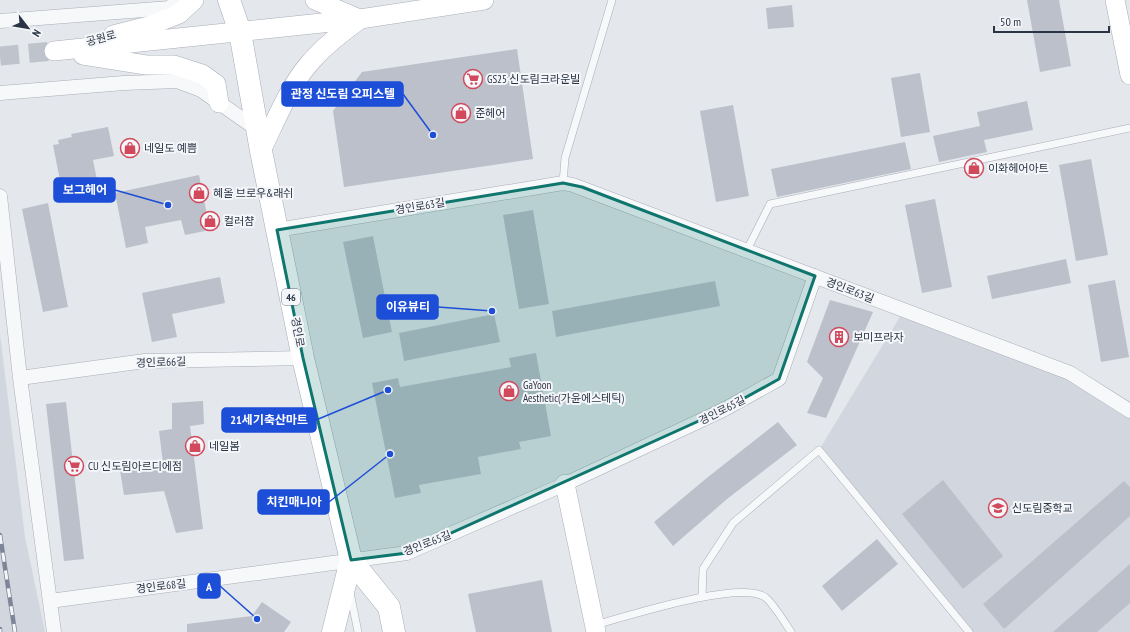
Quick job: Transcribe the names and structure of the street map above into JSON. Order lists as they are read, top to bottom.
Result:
{
  "streets": {
    "main road": ["46", "경인로"],
    "street": [
      "공원로",
      "경인로63길",
      "경인로66길",
      "경인로65길",
      "경인로68길"
    ]
  },
  "crossings": [
    ["경인로63길", "경인로"],
    ["경인로63길", "경인로65길"],
    ["경인로", "경인로66길"],
    ["경인로", "경인로65길"],
    ["경인로", "경인로68길"],
    ["경인로65길", "경인로68길"]
  ],
  "places": {
    "supermarket": ["GS25 신도림크라운빌", "CU 신도림아르디에점"],
    "shop": [
      "준헤어",
      "네일도 예쁨",
      "이화헤어아트",
      "혜올 브로우&래쉬",
      "컬러챰",
      "GaYoon Aesthetic(가윤에스테틱)",
      "네일봄"
    ],
    "other": [
      "관정 신도림 오피스텔",
      "보그헤어",
      "이유뷰티",
      "21세기축산마트",
      "치킨매니아",
      "A"
    ],
    "building": ["보미프라자"],
    "school or university": ["신도림중학교"]
  },
  "scale_bar": "50 m",
  "north": "bottom right"
}
